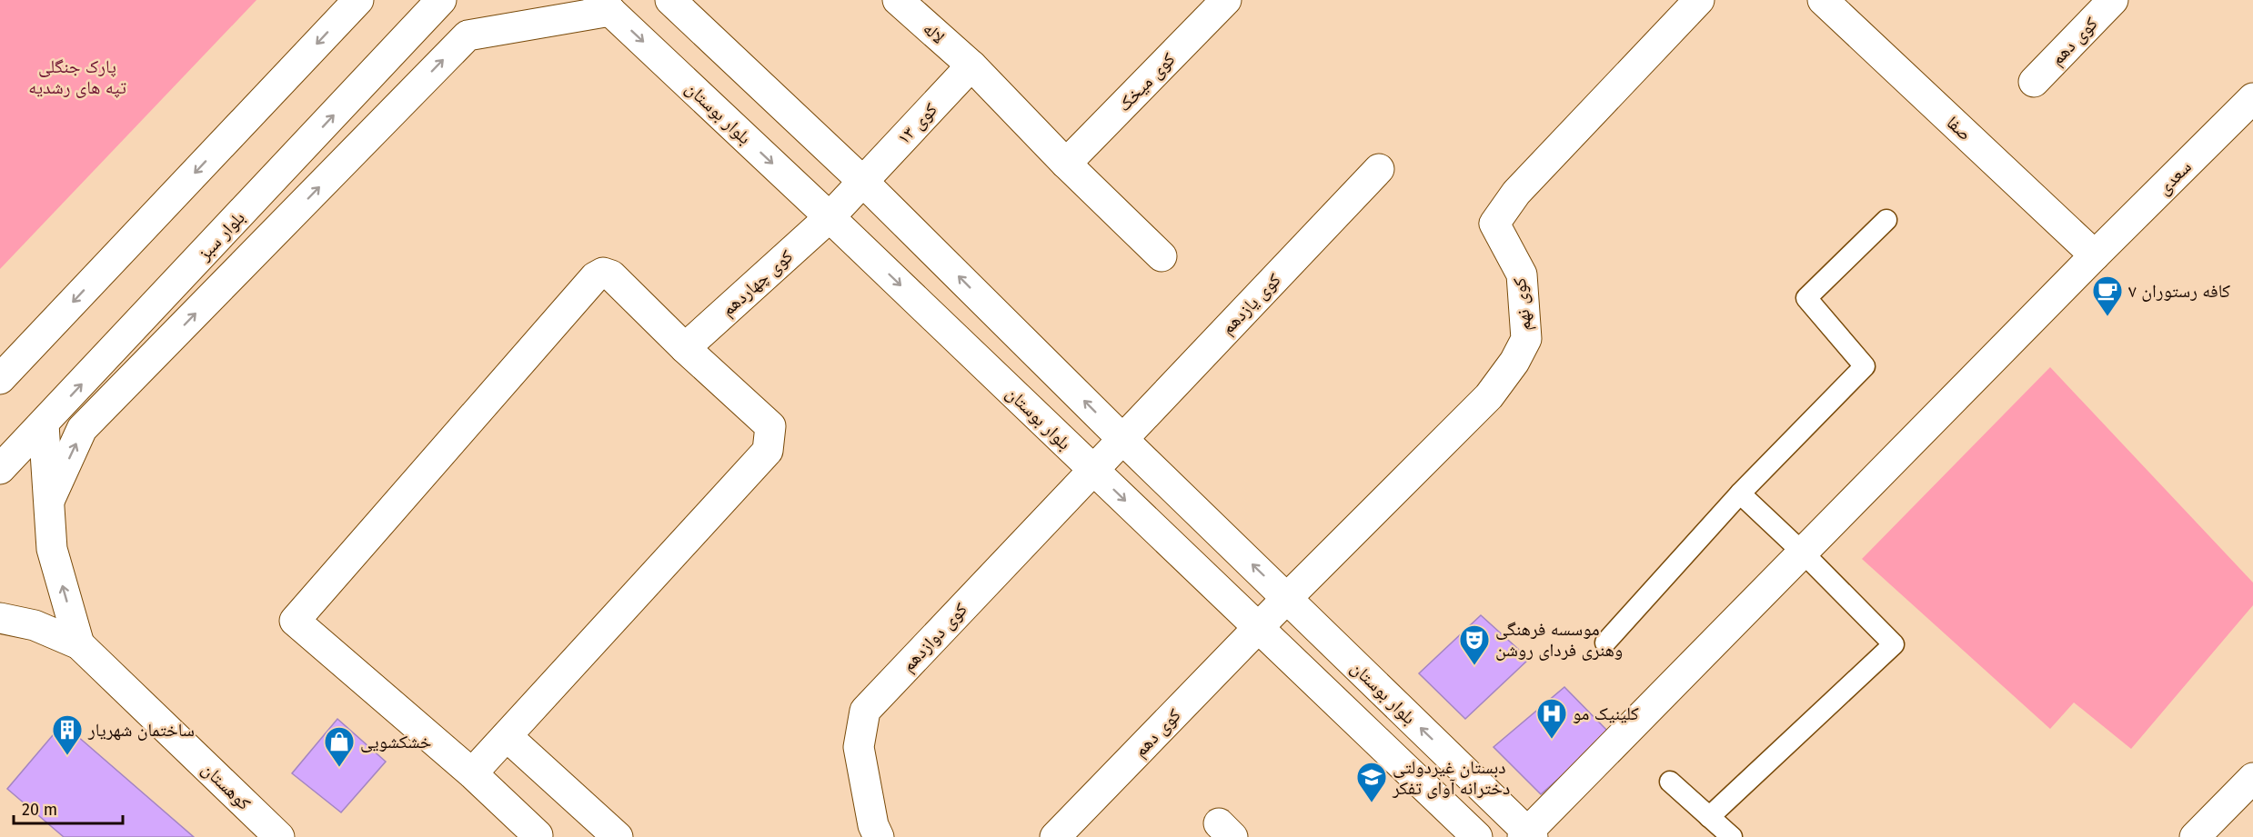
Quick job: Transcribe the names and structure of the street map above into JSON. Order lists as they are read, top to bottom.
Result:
{
  "streets": {
    "street": [
      "لاله",
      "کوی دهم",
      "کوی میخک",
      "بلوار بوستان",
      "کوی ۱۳",
      "صفا",
      "سعدی",
      "بلوار سبز",
      "کوی چهاردهم",
      "کوی یازدهم",
      "کوی نهم",
      "کوی دوازدهم",
      "کوهستان"
    ]
  },
  "crossings": [
    ["لاله", "کوی ۱۳"],
    ["کوی دهم", "بلوار بوستان"],
    ["کوی دهم", "کوی نهم"],
    ["بلوار بوستان", "کوی ۱۳"],
    ["بلوار بوستان", "سعدی"],
    ["بلوار بوستان", "کوی چهاردهم"],
    ["بلوار بوستان", "کوی یازدهم"],
    ["بلوار بوستان", "کوی نهم"],
    ["بلوار بوستان", "کوی دوازدهم"],
    ["کوی ۱۳", "کوی چهاردهم"],
    ["صفا", "سعدی"],
    ["کوی یازدهم", "کوی دوازدهم"]
  ],
  "parks": ["پارک جنگلی تپه های رشدیه"],
  "places": {
    "cafe": ["کافه رستوران ۷"],
    "theatre": ["موسسه فرهنگی وهنری فردای روشن"],
    "hospital": ["کلینیک مو"],
    "building": ["ساختمان شهریار"],
    "shop": ["خشکشویی"],
    "school or university": ["دبستان غیردولتی دخترانه آوای تفکر"]
  },
  "scale_bar": "20 m"
}
